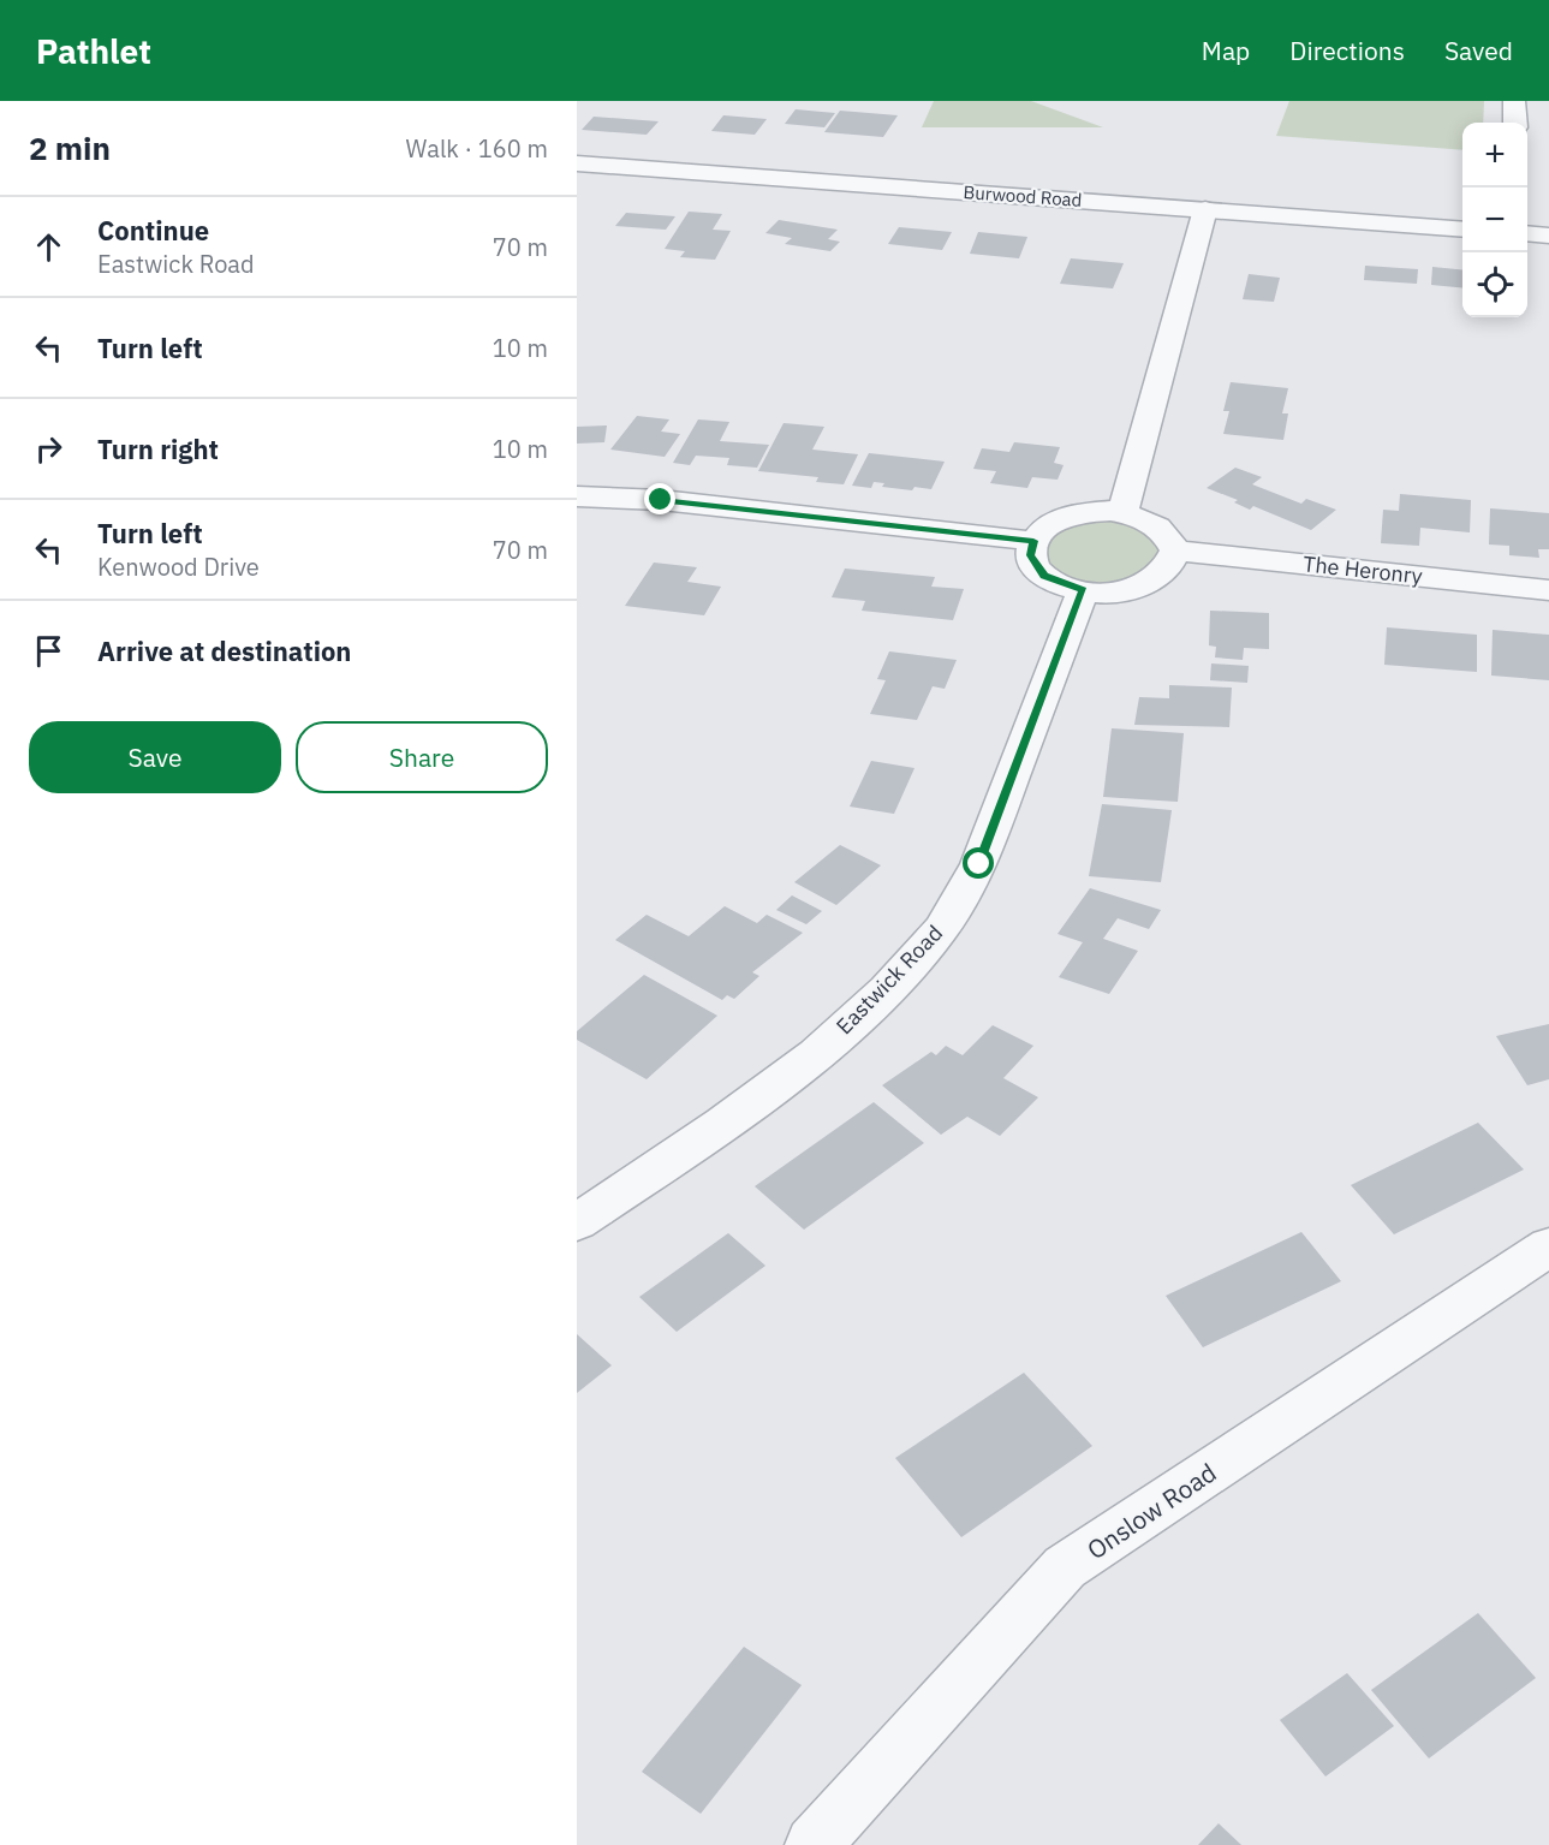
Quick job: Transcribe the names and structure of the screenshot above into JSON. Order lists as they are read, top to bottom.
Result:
{
  "streets": {
    "street": [
      "Burwood Road",
      "The Heronry",
      "Eastwick Road",
      "Onslow Road"
    ]
  },
  "crossings": [
    ["The Heronry", "Eastwick Road"]
  ],
  "page": {
    "header": "Pathlet",
    "nav": ["Map", "Directions", "Saved"],
    "heading": ["2 min", "Walk · 160 m"],
    "map_buttons": ["+", "−"],
    "list": [
      ["Continue", "Eastwick Road", "70 m"],
      ["Turn left", "10 m"],
      ["Turn right", "10 m"],
      ["Turn left", "Kenwood Drive", "70 m"],
      "Arrive at destination"
    ],
    "buttons": ["Save", "Share"]
  }
}
